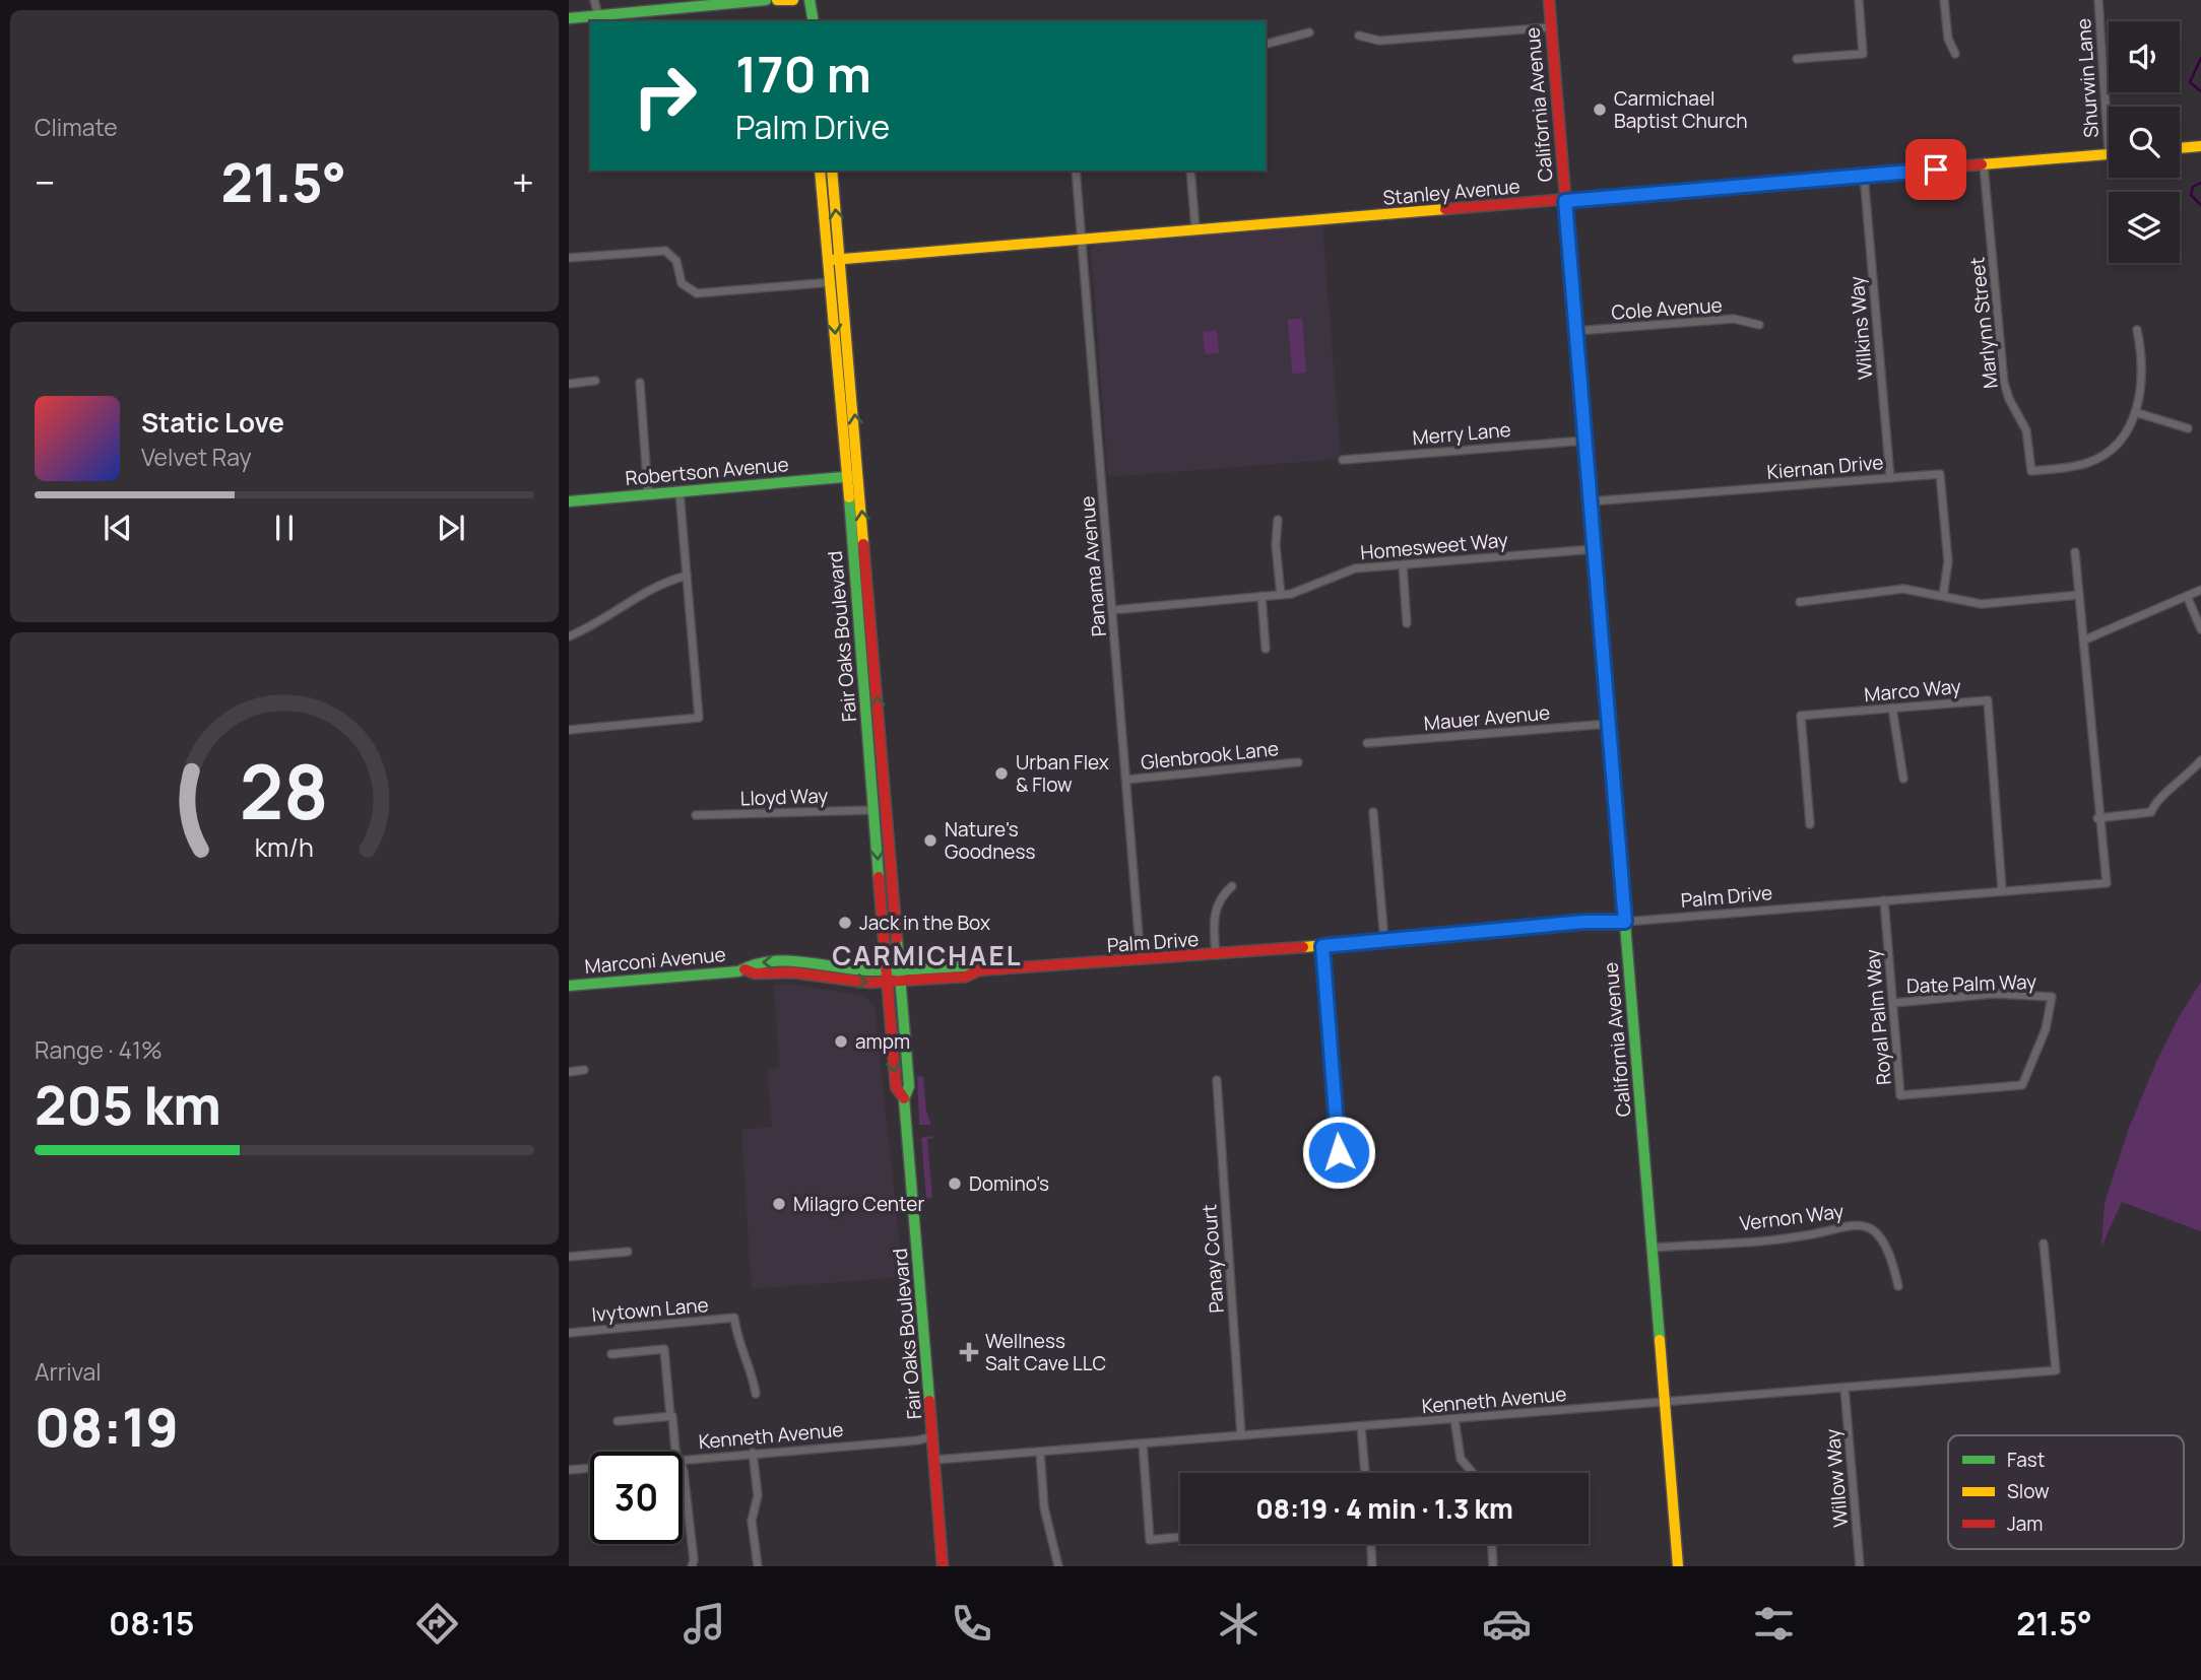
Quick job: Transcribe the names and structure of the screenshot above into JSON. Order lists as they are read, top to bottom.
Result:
{
  "streets": {
    "street": [
      "Shurwin Lane",
      "California Avenue",
      "Stanley Avenue",
      "Cole Avenue",
      "Marlynn Street",
      "Wilkins Way",
      "Merry Lane",
      "Kiernan Drive",
      "Robertson Avenue",
      "Homesweet Way",
      "Panama Avenue",
      "Fair Oaks Boulevard",
      "Marco Way",
      "Mauer Avenue",
      "Glenbrook Lane",
      "Lloyd Way",
      "Palm Drive",
      "Marconi Avenue",
      "Date Palm Way",
      "Royal Palm Way",
      "Vernon Way",
      "Panay Court",
      "Ivytown Lane",
      "Kenneth Avenue",
      "Willow Way"
    ]
  },
  "crossings": [
    ["Shurwin Lane", "Stanley Avenue"],
    ["California Avenue", "Stanley Avenue"],
    ["California Avenue", "Cole Avenue"],
    ["California Avenue", "Merry Lane"],
    ["California Avenue", "Kiernan Drive"],
    ["California Avenue", "Homesweet Way"],
    ["California Avenue", "Mauer Avenue"],
    ["California Avenue", "Palm Drive"],
    ["California Avenue", "Vernon Way"],
    ["California Avenue", "Kenneth Avenue"],
    ["Stanley Avenue", "Marlynn Street"],
    ["Stanley Avenue", "Wilkins Way"],
    ["Stanley Avenue", "Panama Avenue"],
    ["Stanley Avenue", "Fair Oaks Boulevard"],
    ["Wilkins Way", "Kiernan Drive"],
    ["Robertson Avenue", "Fair Oaks Boulevard"],
    ["Homesweet Way", "Panama Avenue"],
    ["Panama Avenue", "Glenbrook Lane"],
    ["Panama Avenue", "Palm Drive"],
    ["Fair Oaks Boulevard", "Lloyd Way"],
    ["Fair Oaks Boulevard", "Palm Drive"],
    ["Fair Oaks Boulevard", "Marconi Avenue"],
    ["Fair Oaks Boulevard", "Kenneth Avenue"],
    ["Marco Way", "Palm Drive"],
    ["Palm Drive", "Marconi Avenue"],
    ["Palm Drive", "Royal Palm Way"],
    ["Date Palm Way", "Royal Palm Way"],
    ["Panay Court", "Kenneth Avenue"],
    ["Kenneth Avenue", "Willow Way"]
  ],
  "districts": ["CARMICHAEL"],
  "places": {
    "other": [
      "Carmichael Baptist Church",
      "Urban Flex & Flow",
      "Nature's Goodness",
      "Jack in the Box",
      "ampm",
      "Domino's",
      "Milagro Center"
    ],
    "health": ["Wellness Salt Cave LLC"]
  },
  "legend": ["Fast", "Slow", "Jam"],
  "page": {
    "tile": [
      "Climate",
      ["Range · 41%", "205 km"],
      ["Arrival", "08:19"]
    ],
    "turn": ["170 m", "Palm Drive"],
    "heat": ["−", "21.5°", "+"],
    "song": ["Static Love", "Velvet Ray"],
    "limit": "30",
    "trip": "08:19 · 4 min · 1.3 km",
    "tabs": ["08:15", "21.5°"],
    "gauge": ["28", "km/h"]
  }
}
